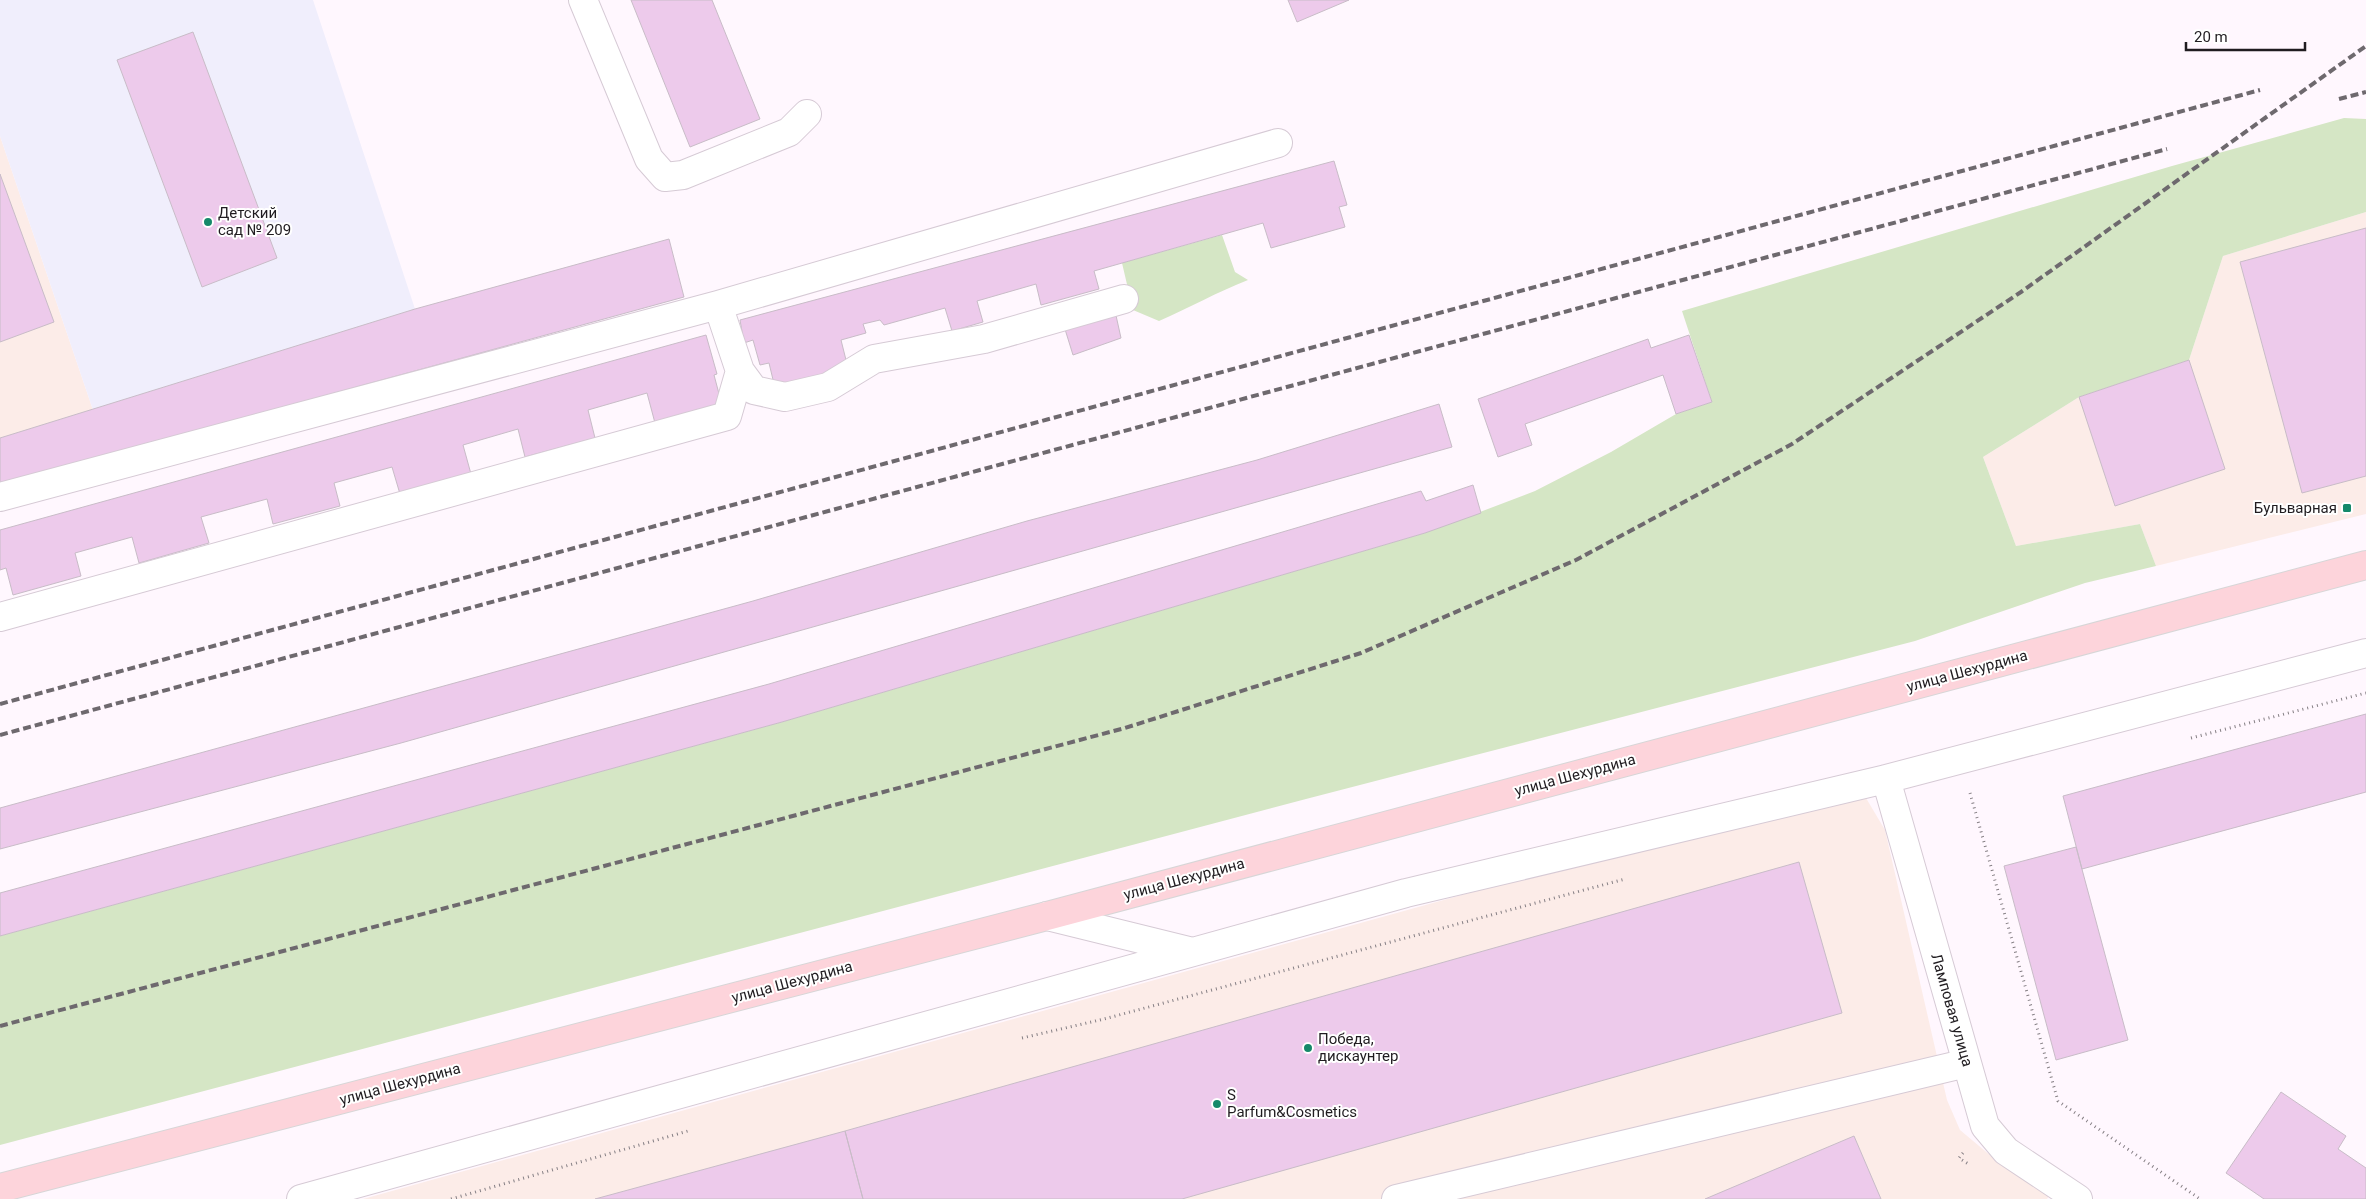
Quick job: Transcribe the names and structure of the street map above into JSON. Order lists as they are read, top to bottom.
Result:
{
  "streets": {
    "main road": ["улица Шехурдина"],
    "street": ["Ламповая улица"]
  },
  "places": {
    "other": ["Детский сад № 209", "Победа, дискаунтер", "S Parfum&Cosmetics"],
    "transit": ["Бульварная"]
  },
  "scale_bar": "20 m"
}
